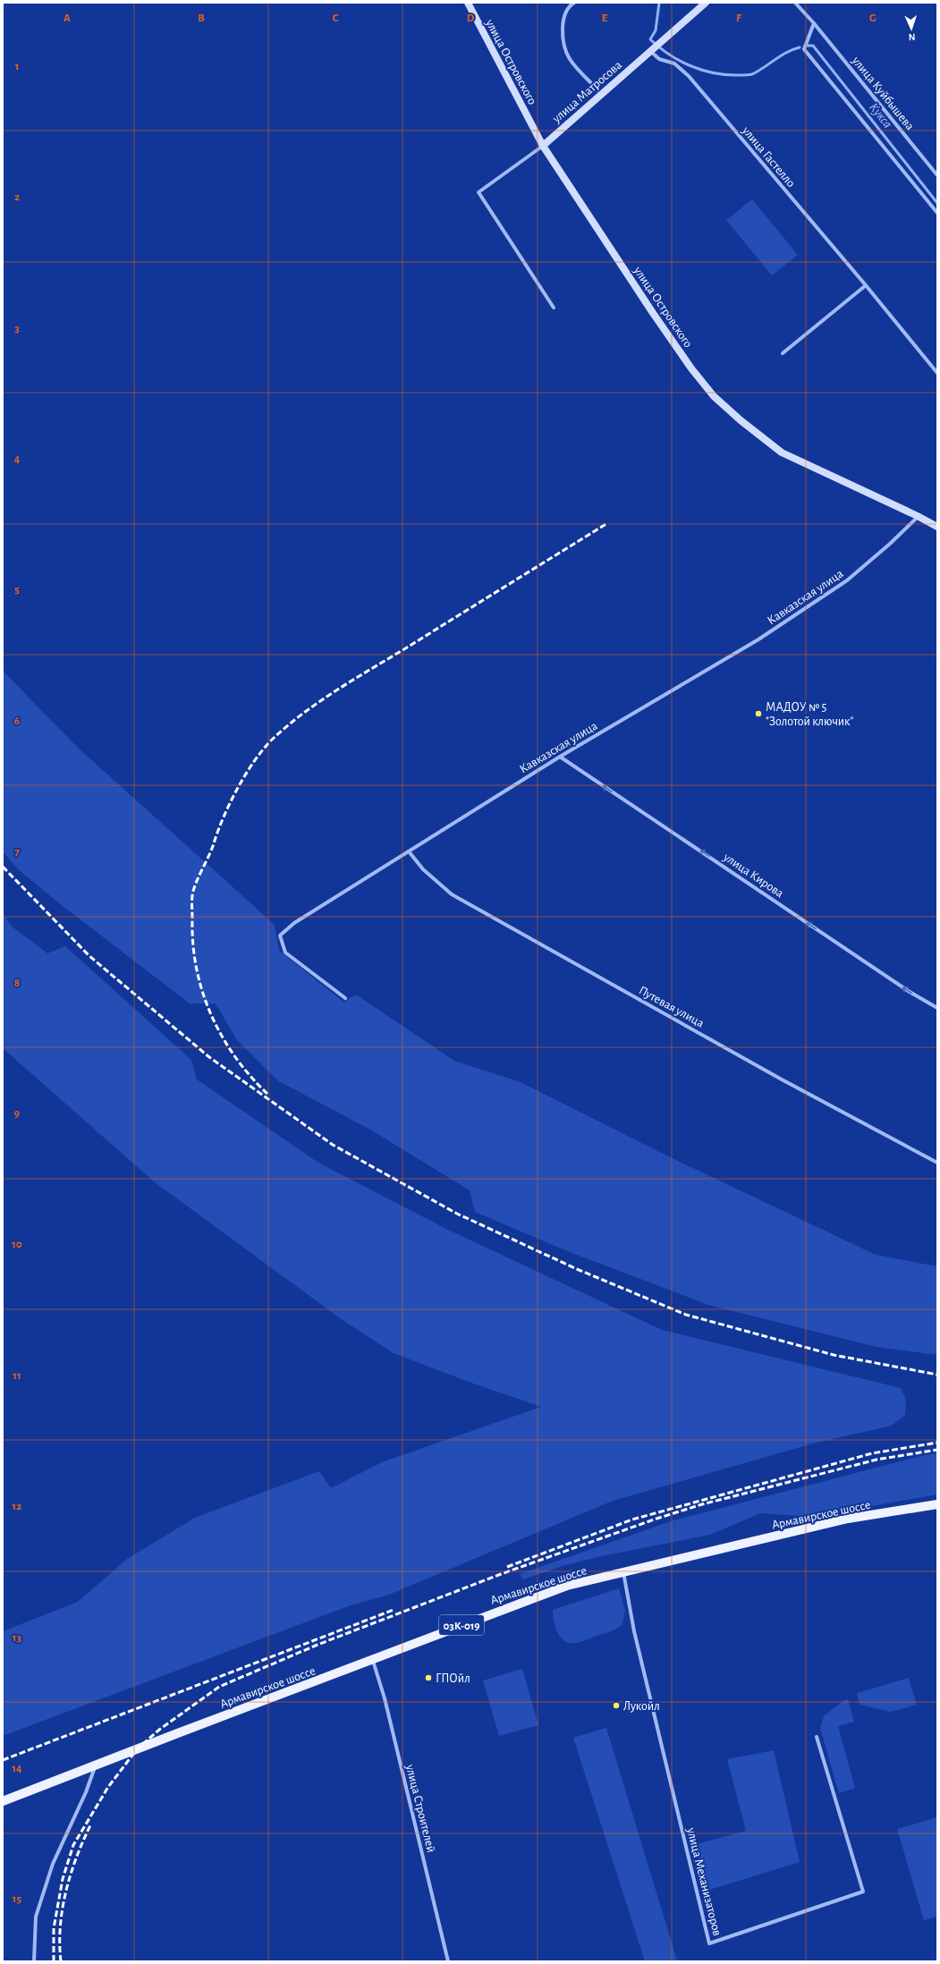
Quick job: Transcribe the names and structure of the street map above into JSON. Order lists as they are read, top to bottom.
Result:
{
  "streets": {
    "main road": ["Армавирское шоссе", "03К-019"],
    "street": [
      "улица Островского",
      "улица Матросова",
      "улица Куйбышева",
      "улица Гастелло",
      "Кавказская улица",
      "улица Кирова",
      "Путевая улица",
      "улица Строителей",
      "улица Механизаторов"
    ]
  },
  "crossings": [
    ["улица Островского", "улица Матросова"],
    ["улица Островского", "Кавказская улица"],
    ["улица Матросова", "улица Гастелло"],
    ["Кавказская улица", "улица Кирова"],
    ["Кавказская улица", "Путевая улица"],
    ["Армавирское шоссе", "улица Строителей"],
    ["Армавирское шоссе", "улица Механизаторов"]
  ],
  "one_way": ["улица Кирова"],
  "water": ["Кукса"],
  "places": ["МАДОУ № 5 \"Золотой ключик\"", "ГПОйл", "Лукойл"],
  "north": "bottom",
  "grid": {
    "columns": [
      "A",
      "B",
      "C",
      "D",
      "E",
      "F",
      "G"
    ],
    "rows": [
      "1",
      "2",
      "3",
      "4",
      "5",
      "6",
      "7",
      "8",
      "9",
      "10",
      "11",
      "12",
      "13",
      "14",
      "15"
    ]
  }
}
